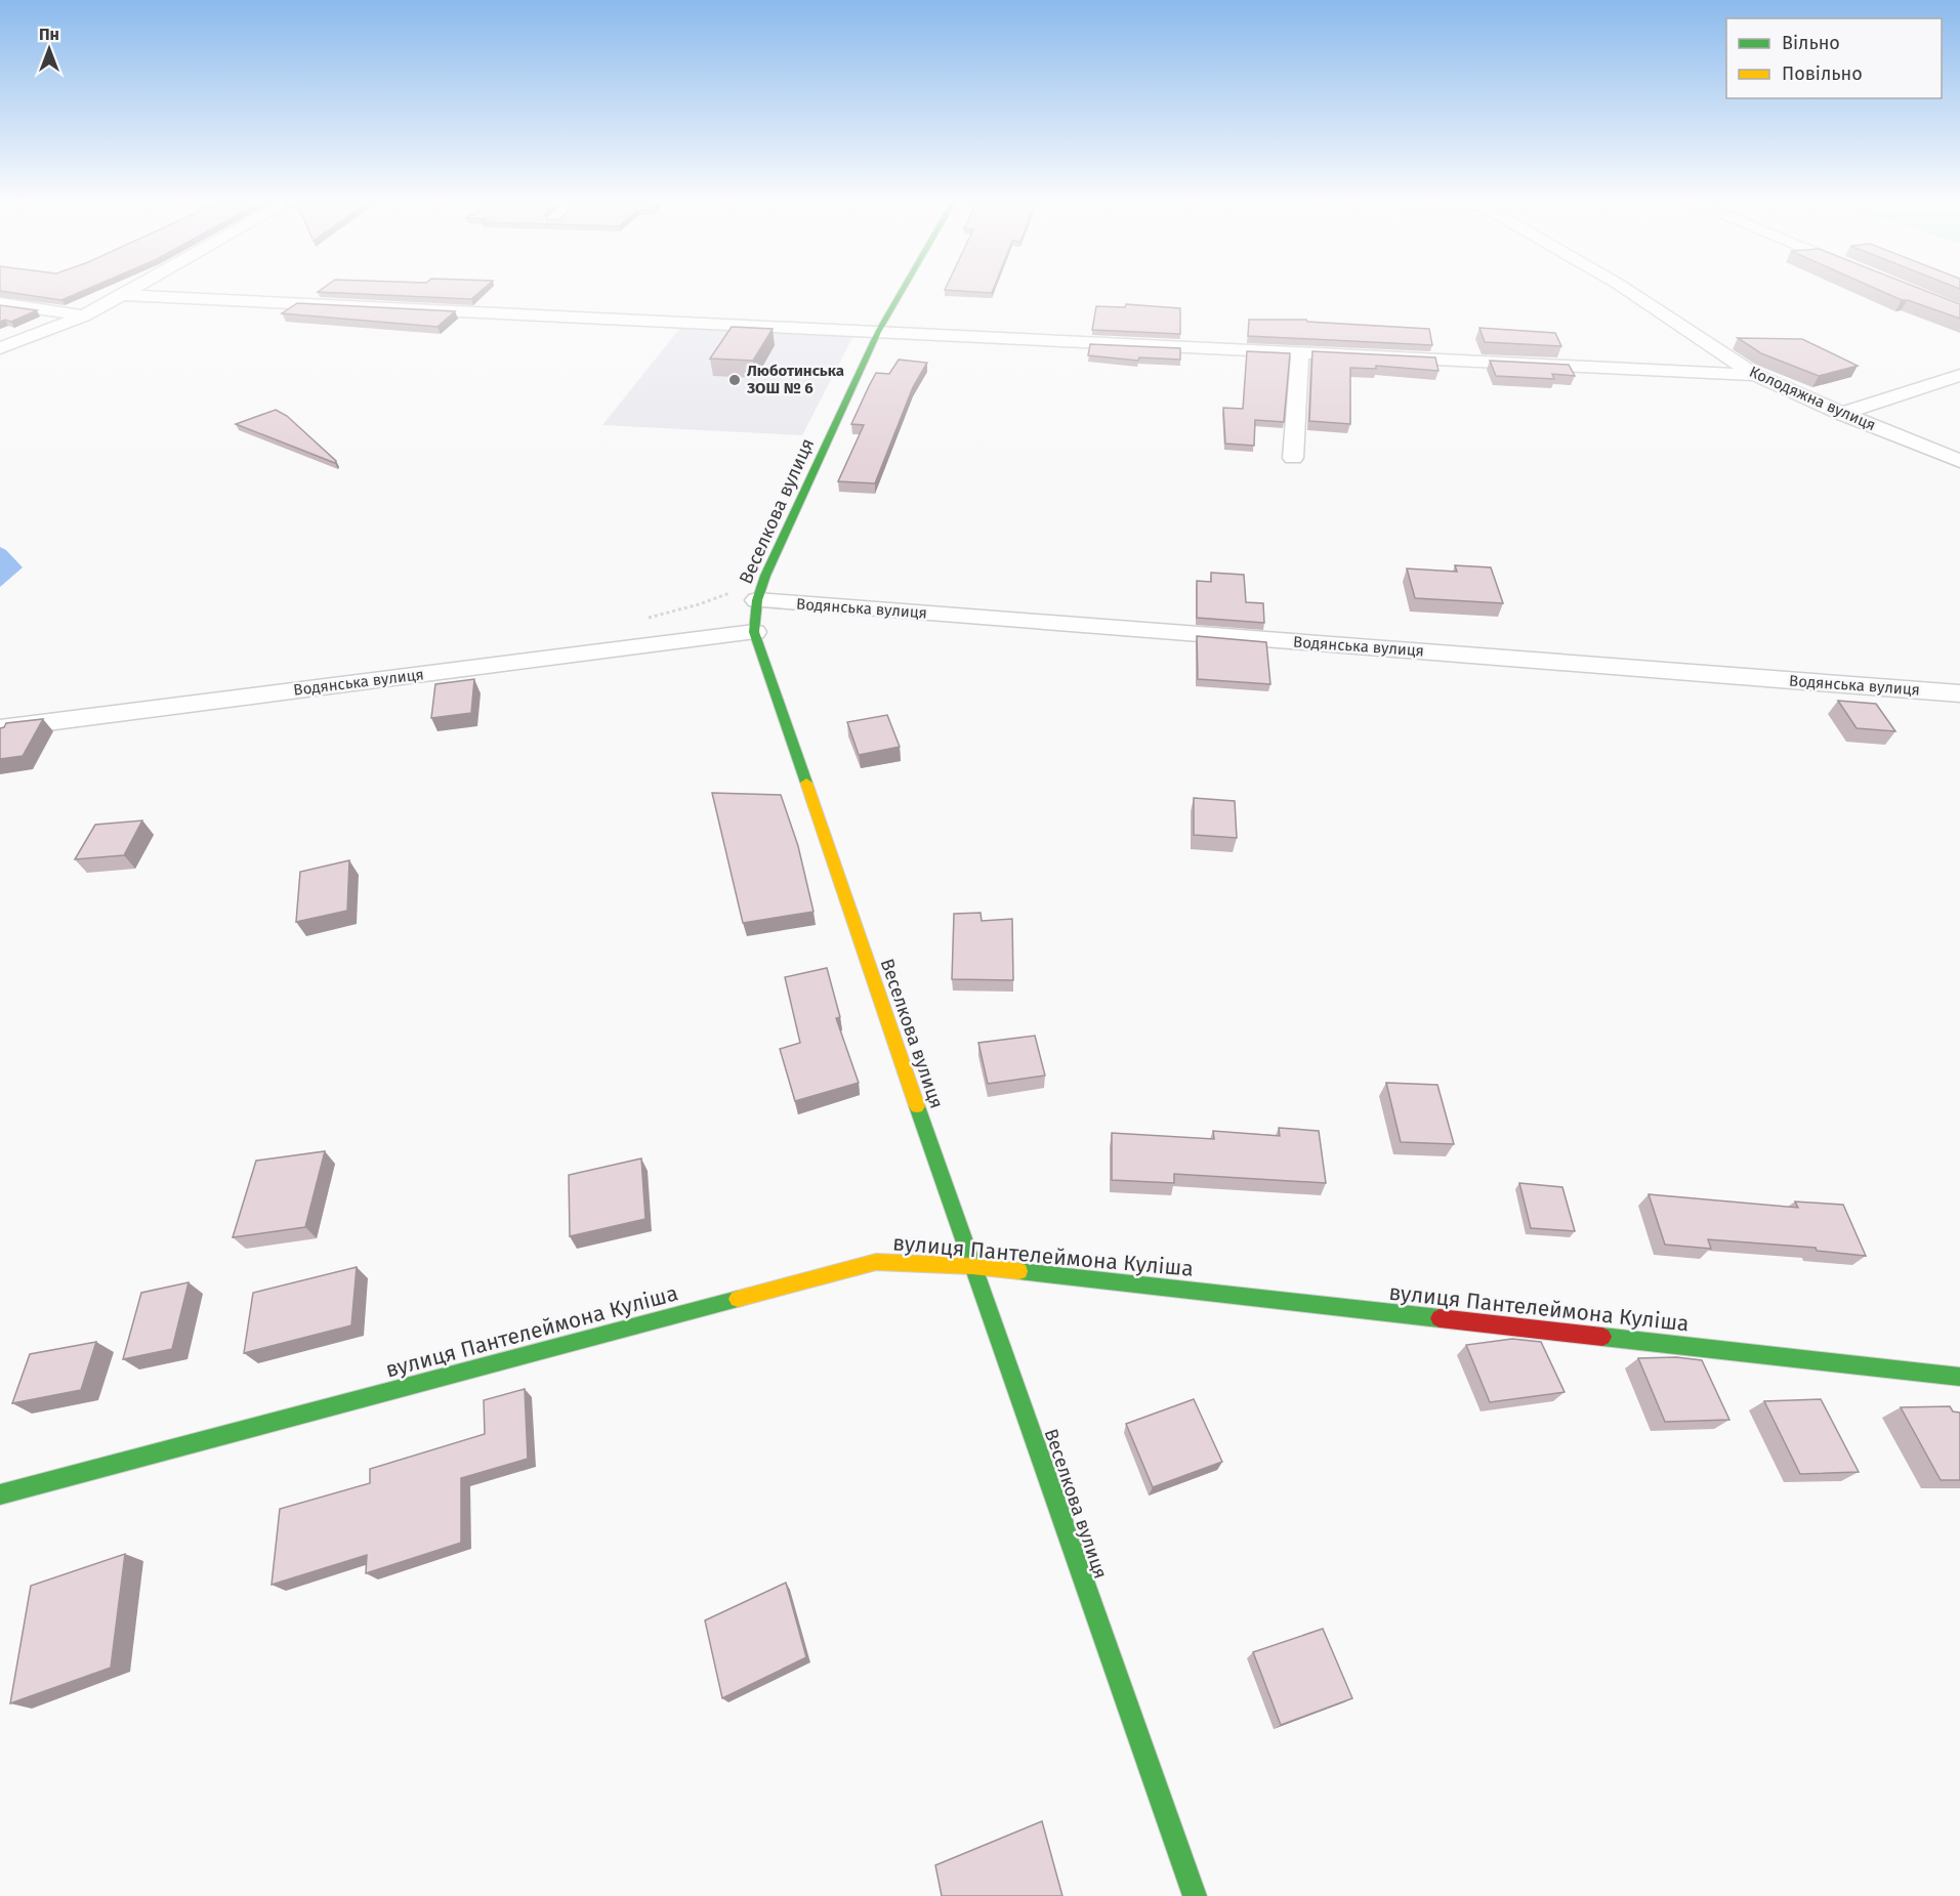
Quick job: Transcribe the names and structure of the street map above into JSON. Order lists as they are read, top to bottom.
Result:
{
  "streets": {
    "street": [
      "Колодяжна вулиця",
      "Веселкова вулиця",
      "Водянська вулиця",
      "вулиця Пантелеймона Куліша"
    ]
  },
  "crossings": [
    ["Веселкова вулиця", "Водянська вулиця"],
    ["Веселкова вулиця", "вулиця Пантелеймона Куліша"]
  ],
  "places": ["Люботинська ЗОШ № 6"],
  "legend": ["Вільно", "Повільно"],
  "north": "top"
}
